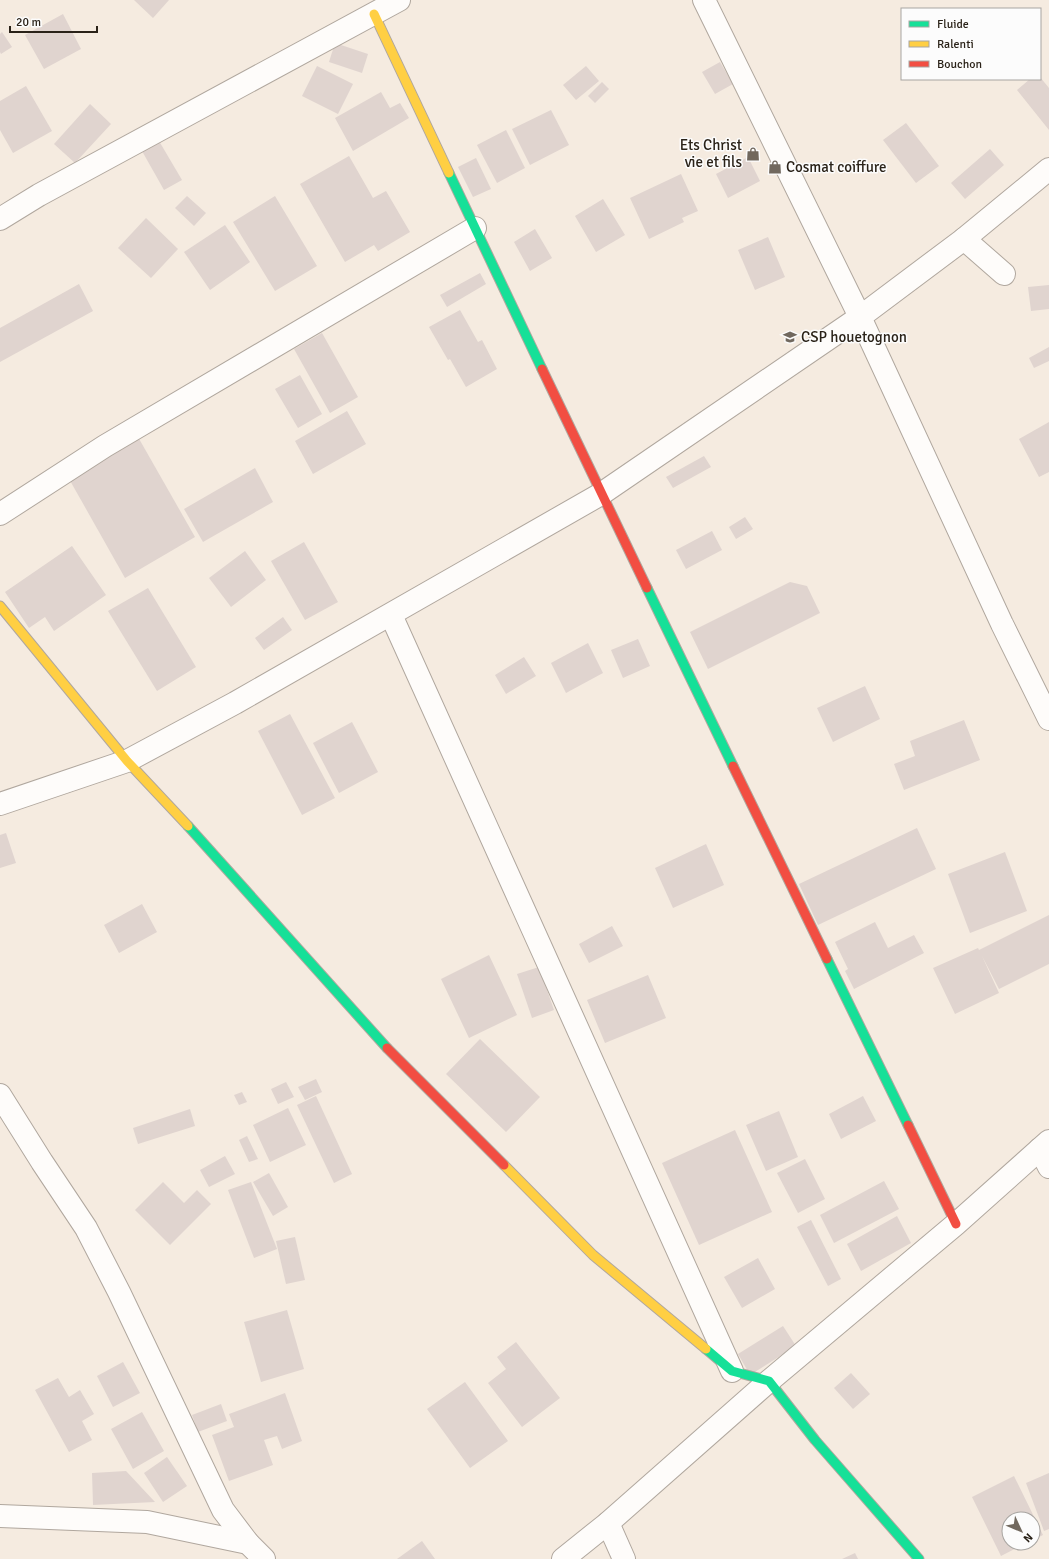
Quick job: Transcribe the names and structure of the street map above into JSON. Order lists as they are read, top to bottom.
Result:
{
  "places": {
    "shop": ["Ets Christ vie et fils", "Cosmat coiffure"],
    "school or university": ["CSP houetognon"]
  },
  "legend": ["Fluide", "Ralenti", "Bouchon"],
  "scale_bar": "20 m",
  "north": "bottom right"
}
